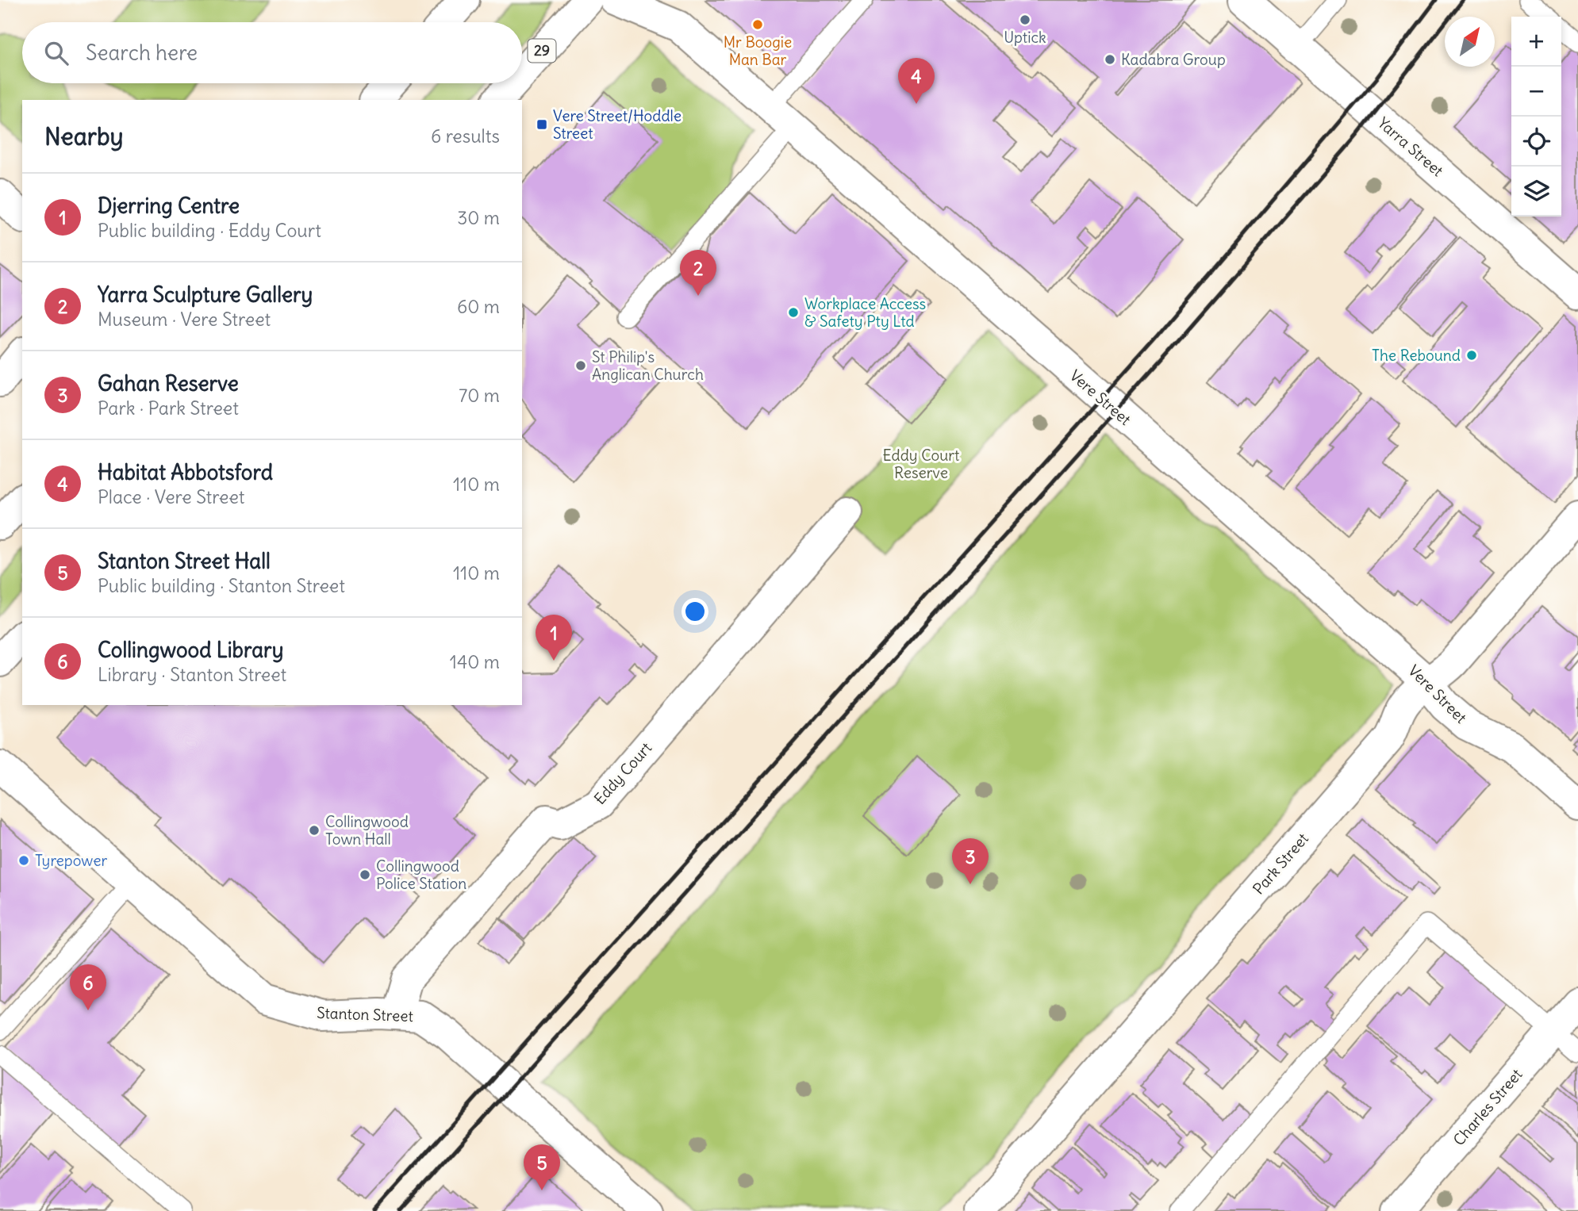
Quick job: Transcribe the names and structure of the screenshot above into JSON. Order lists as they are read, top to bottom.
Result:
{
  "streets": {
    "main road": [
      "29",
      "Yarra Street",
      "Vere Street",
      "Eddy Court",
      "Park Street",
      "Stanton Street",
      "Charles Street"
    ]
  },
  "crossings": [
    ["Vere Street", "Park Street"],
    ["Eddy Court", "Stanton Street"]
  ],
  "parks": ["Eddy Court Reserve"],
  "places": {
    "other": [
      "Uptick",
      "Mr Boogie Man Bar",
      "Kadabra Group",
      "Workplace Access & Safety Pty Ltd",
      "The Rebound",
      "St Philip's Anglican Church",
      "Collingwood Town Hall",
      "Tyrepower",
      "Collingwood Police Station"
    ],
    "transit": ["Vere Street/Hoddle Street"]
  },
  "north": "top right",
  "page": {
    "map_buttons": ["+", "−"],
    "search": "Search here",
    "pins": [
      "4",
      "2",
      "1",
      "3",
      "6",
      "5"
    ],
    "heading": ["Nearby", "6 results"],
    "list": [
      {
        "mark": "1",
        "name": "Djerring Centre",
        "note": "Public building · Eddy Court",
        "value": "30 m"
      },
      {
        "mark": "2",
        "name": "Yarra Sculpture Gallery",
        "note": "Museum · Vere Street",
        "value": "60 m"
      },
      {
        "mark": "3",
        "name": "Gahan Reserve",
        "note": "Park · Park Street",
        "value": "70 m"
      },
      {
        "mark": "4",
        "name": "Habitat Abbotsford",
        "note": "Place · Vere Street",
        "value": "110 m"
      },
      {
        "mark": "5",
        "name": "Stanton Street Hall",
        "note": "Public building · Stanton Street",
        "value": "110 m"
      },
      {
        "mark": "6",
        "name": "Collingwood Library",
        "note": "Library · Stanton Street",
        "value": "140 m"
      }
    ]
  }
}
